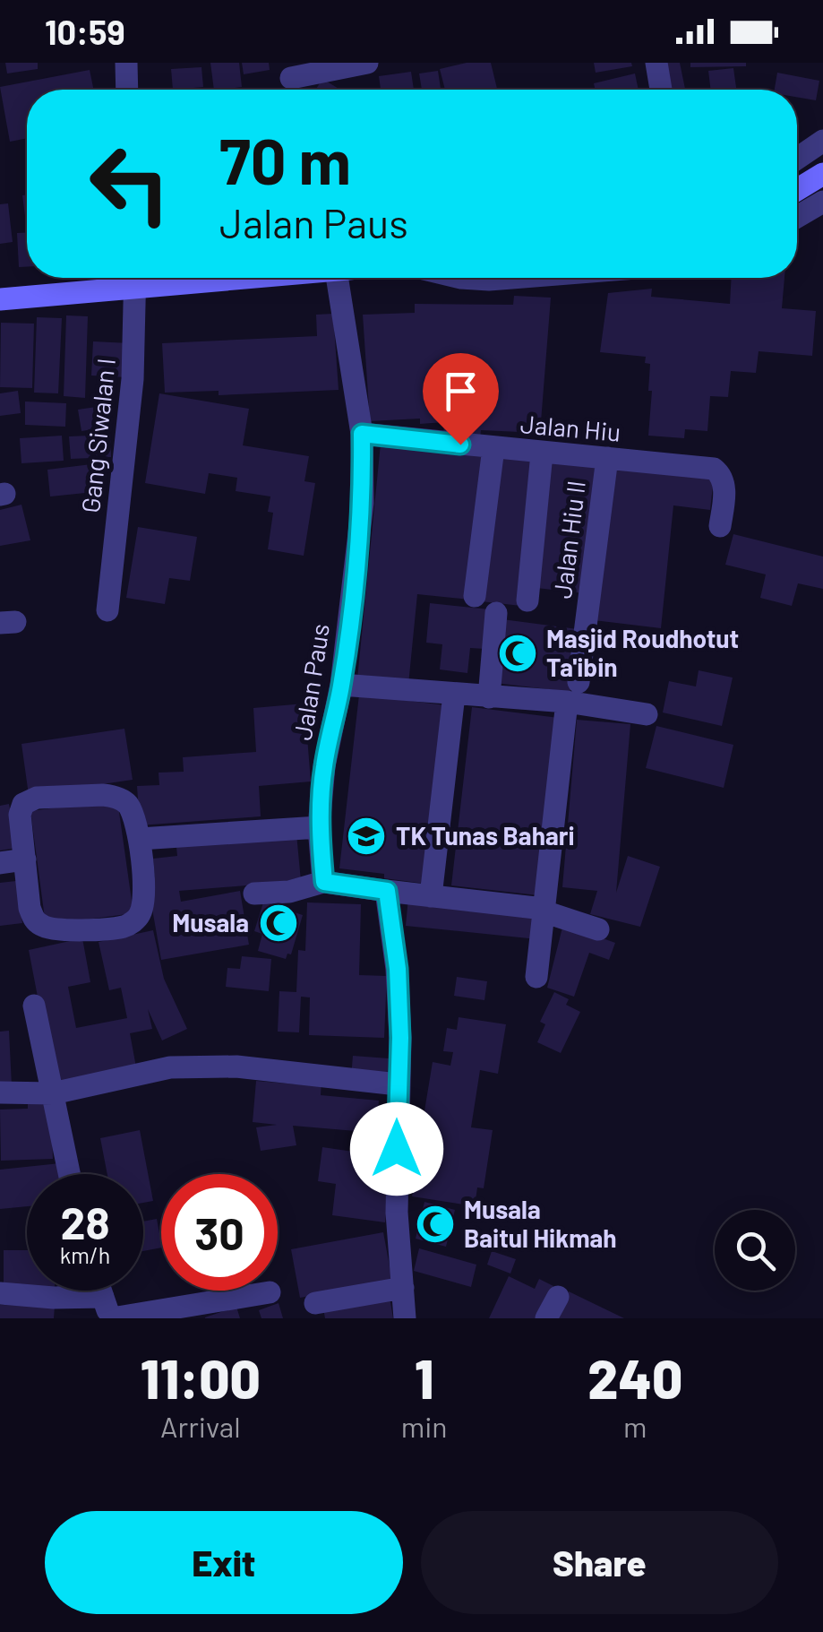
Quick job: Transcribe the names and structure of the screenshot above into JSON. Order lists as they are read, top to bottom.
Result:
{
  "streets": {
    "street": [
      "Jalan Hiu",
      "Gang Siwalan I",
      "Jalan Hiu II",
      "Jalan Paus"
    ]
  },
  "crossings": [
    ["Jalan Hiu", "Jalan Hiu II"],
    ["Jalan Hiu", "Jalan Paus"]
  ],
  "places": {
    "mosque": ["Masjid Roudhotut Ta'ibin", "Musala", "Musala Baitul Hikmah"],
    "school or university": ["TK Tunas Bahari"]
  },
  "page": {
    "status": "10:59",
    "turn": ["70 m", "Jalan Paus"],
    "speed": "28 km/h",
    "limit": "30",
    "eta": [
      "11:00",
      "Arrival",
      "1",
      "min",
      "240",
      "m"
    ],
    "buttons": ["Exit", "Share"]
  }
}
